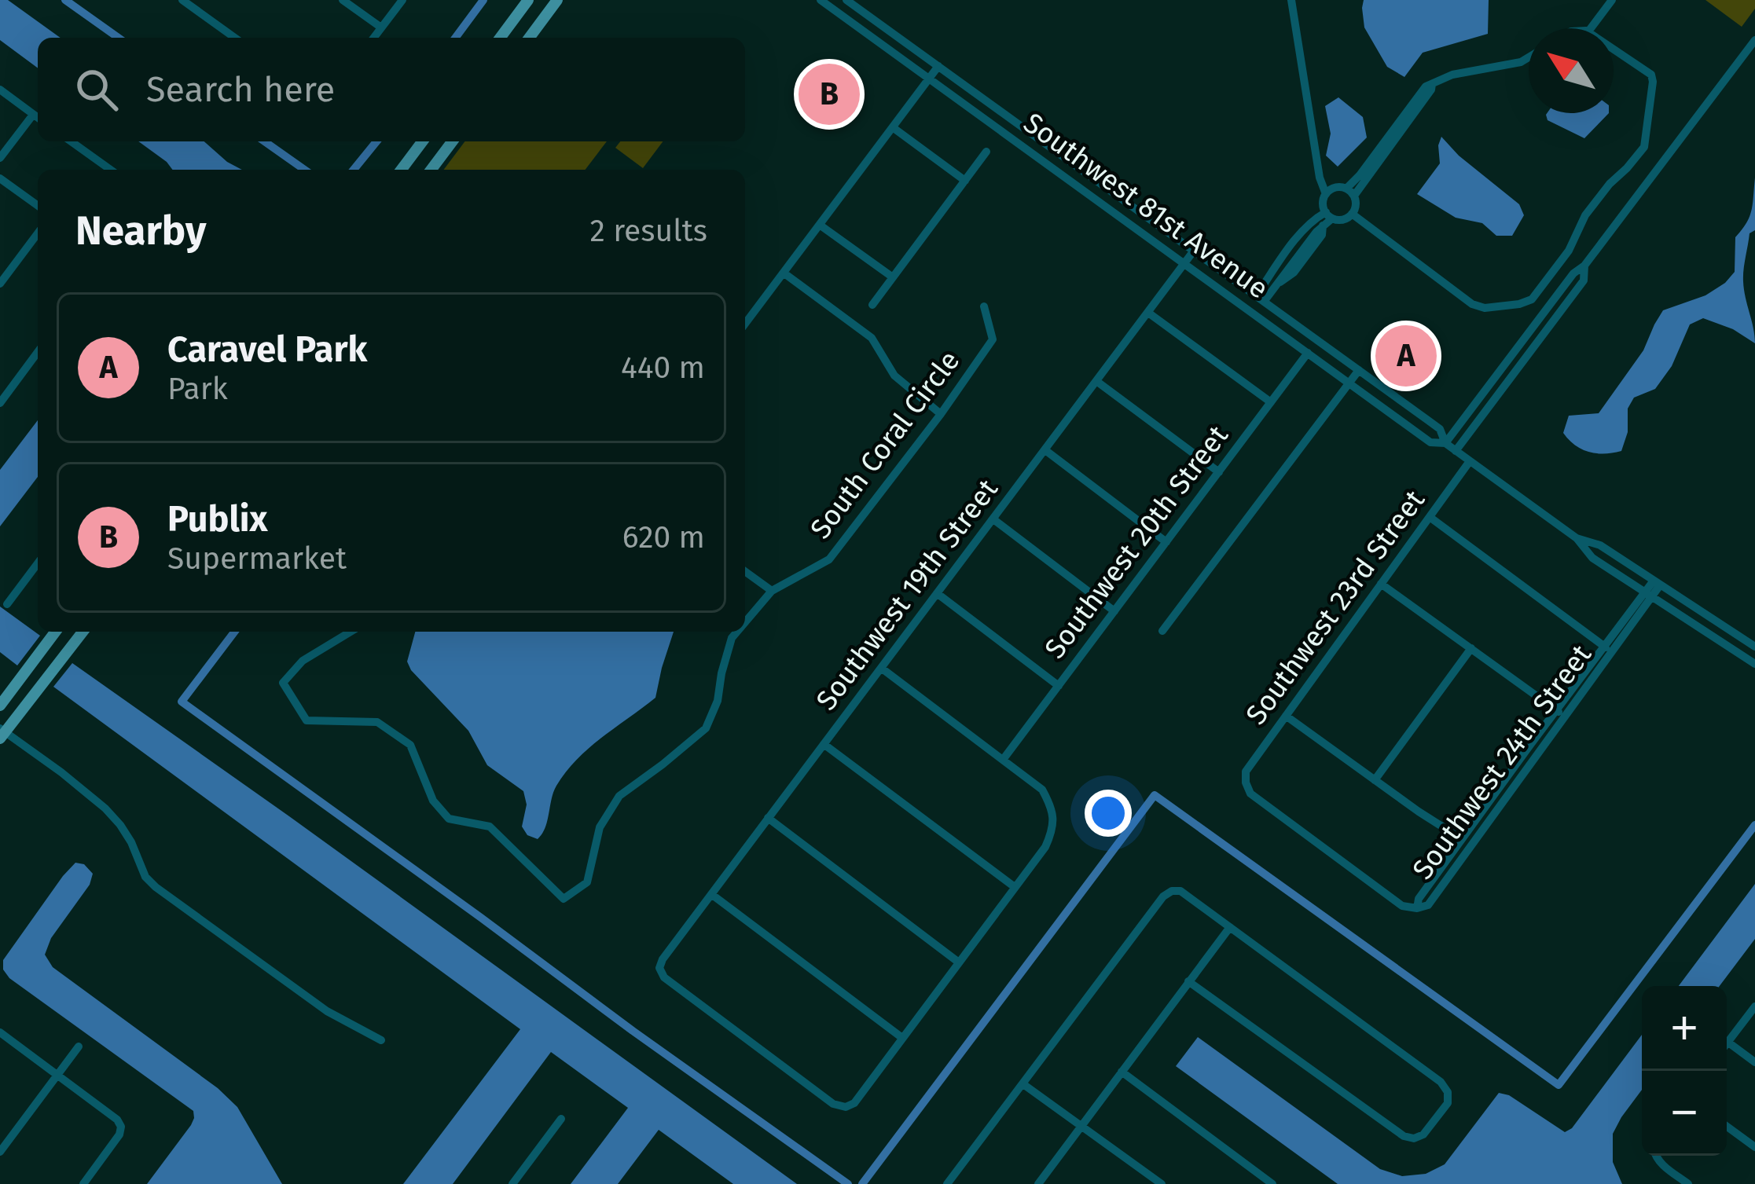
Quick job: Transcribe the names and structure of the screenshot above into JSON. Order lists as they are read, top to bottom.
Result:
{
  "streets": {
    "street": [
      "Southwest 81st Avenue",
      "South Coral Circle",
      "Southwest 20th Street",
      "Southwest 19th Street",
      "Southwest 23rd Street",
      "Southwest 24th Street"
    ]
  },
  "crossings": [
    ["Southwest 81st Avenue", "Southwest 20th Street"],
    ["Southwest 81st Avenue", "Southwest 19th Street"],
    ["Southwest 81st Avenue", "Southwest 23rd Street"],
    ["Southwest 23rd Street", "Southwest 24th Street"]
  ],
  "north": "top left",
  "page": {
    "search": "Search here",
    "pins": ["B", "A"],
    "heading": ["Nearby", "2 results"],
    "list": [
      {
        "mark": "A",
        "name": "Caravel Park",
        "note": "Park",
        "value": "440 m"
      },
      {
        "mark": "B",
        "name": "Publix",
        "note": "Supermarket",
        "value": "620 m"
      }
    ],
    "map_buttons": ["+", "−"]
  }
}
